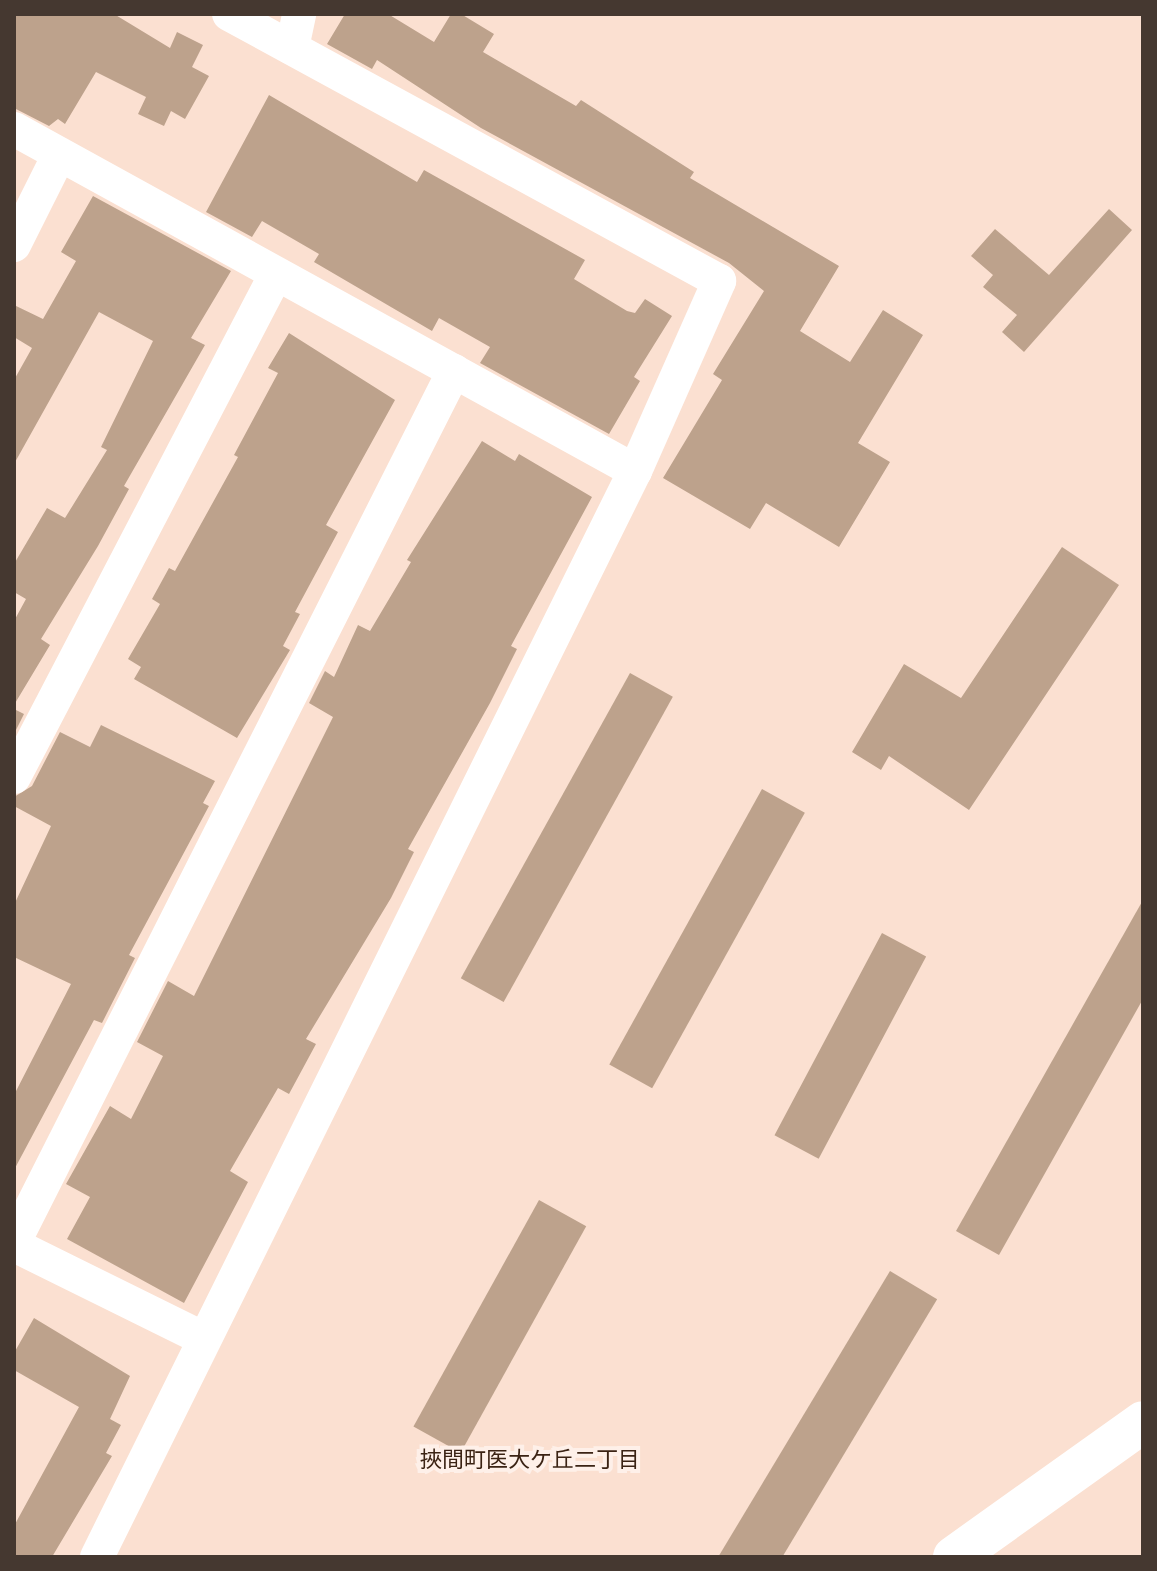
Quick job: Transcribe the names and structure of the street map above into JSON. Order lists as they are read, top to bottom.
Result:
{
  "districts": ["挾間町医大ケ丘二丁目"]
}
